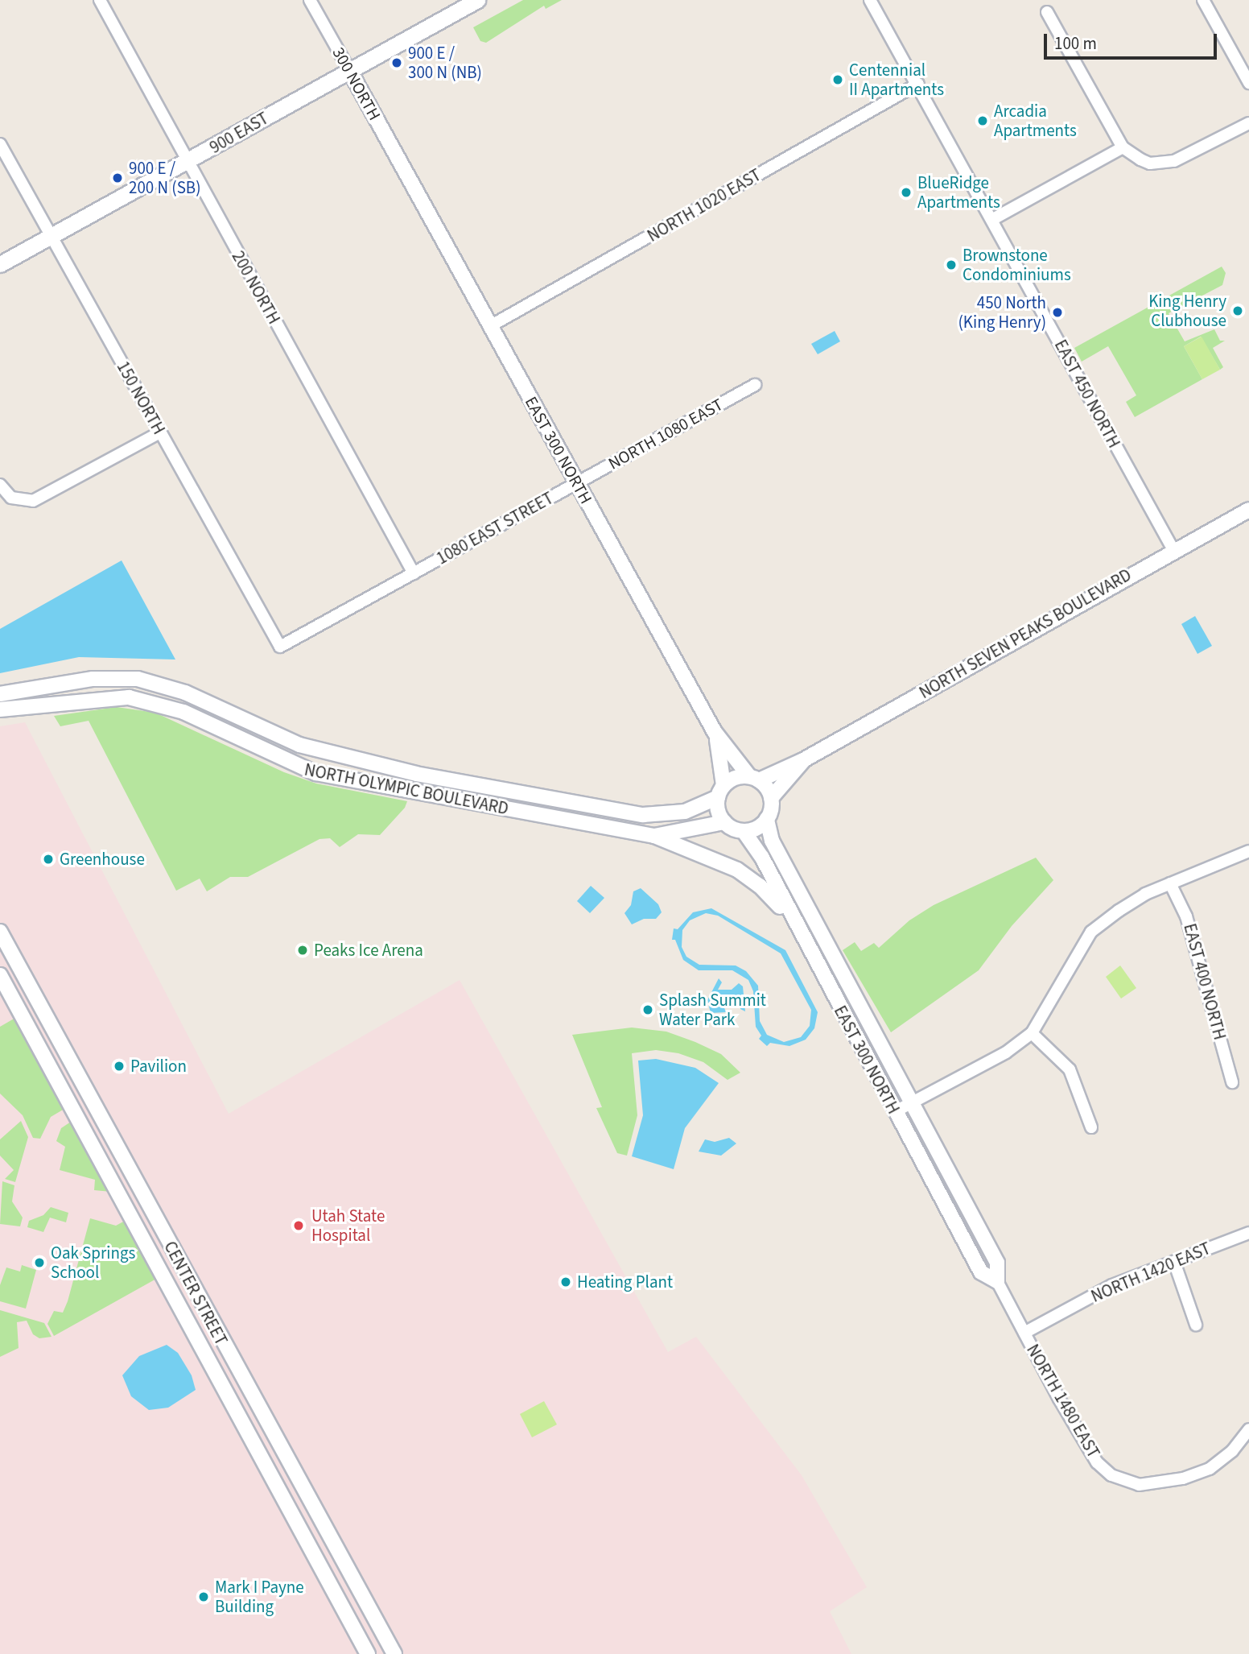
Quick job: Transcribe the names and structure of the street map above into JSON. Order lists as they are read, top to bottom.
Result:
{
  "streets": {
    "main road": ["900 EAST"],
    "street": [
      "300 NORTH",
      "NORTH 1020 EAST",
      "200 NORTH",
      "EAST 450 NORTH",
      "150 NORTH",
      "NORTH 1080 EAST",
      "EAST 300 NORTH",
      "1080 EAST STREET",
      "NORTH SEVEN PEAKS BOULEVARD",
      "NORTH OLYMPIC BOULEVARD",
      "EAST 400 NORTH",
      "NORTH 1420 EAST",
      "CENTER STREET",
      "NORTH 1480 EAST"
    ]
  },
  "crossings": [
    ["300 NORTH", "900 EAST"],
    ["300 NORTH", "EAST 300 NORTH"],
    ["900 EAST", "200 NORTH"],
    ["900 EAST", "150 NORTH"],
    ["NORTH 1020 EAST", "EAST 450 NORTH"],
    ["NORTH 1020 EAST", "EAST 300 NORTH"],
    ["200 NORTH", "150 NORTH"],
    ["200 NORTH", "1080 EAST STREET"],
    ["EAST 450 NORTH", "NORTH SEVEN PEAKS BOULEVARD"],
    ["150 NORTH", "1080 EAST STREET"],
    ["NORTH 1080 EAST", "EAST 300 NORTH"],
    ["NORTH 1080 EAST", "1080 EAST STREET"],
    ["EAST 300 NORTH", "1080 EAST STREET"],
    ["EAST 300 NORTH", "NORTH SEVEN PEAKS BOULEVARD"],
    ["EAST 300 NORTH", "NORTH OLYMPIC BOULEVARD"],
    ["EAST 300 NORTH", "NORTH 1420 EAST"],
    ["EAST 300 NORTH", "NORTH 1480 EAST"],
    ["NORTH SEVEN PEAKS BOULEVARD", "NORTH OLYMPIC BOULEVARD"],
    ["NORTH 1420 EAST", "NORTH 1480 EAST"]
  ],
  "places": [
    "900 E / 300 N (NB)",
    "Centennial II Apartments",
    "Arcadia Apartments",
    "900 E / 200 N (SB)",
    "BlueRidge Apartments",
    "Brownstone Condominiums",
    "King Henry Clubhouse",
    "450 North (King Henry)",
    "Greenhouse",
    "Peaks Ice Arena",
    "Splash Summit Water Park",
    "Pavilion",
    "Utah State Hospital",
    "Oak Springs School",
    "Heating Plant",
    "Mark I Payne Building"
  ],
  "scale_bar": "100 m"
}
